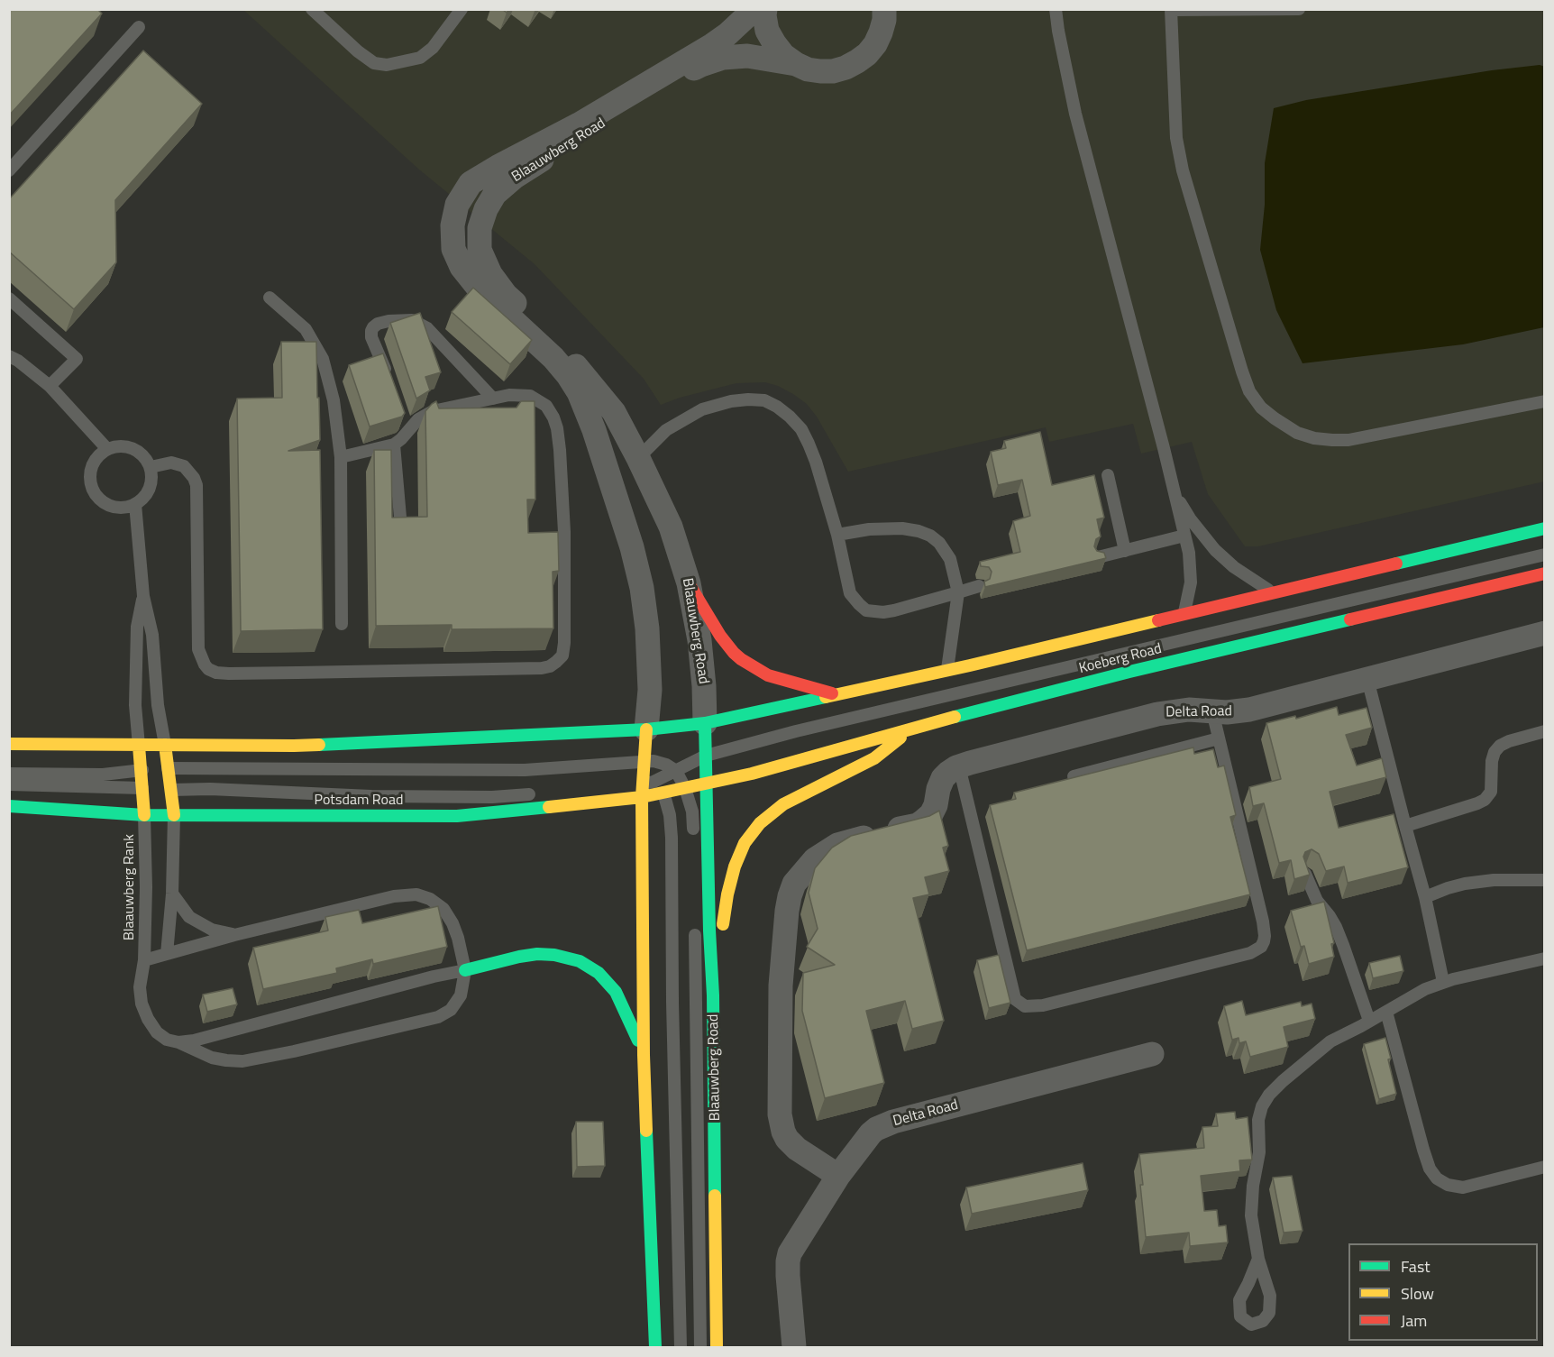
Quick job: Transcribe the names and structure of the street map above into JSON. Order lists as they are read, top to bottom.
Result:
{
  "streets": {
    "main road": ["Blaauwberg Road", "Koeberg Road", "Potsdam Road"],
    "street": ["Delta Road"],
    "lane": ["Blaauwberg Rank"]
  },
  "crossings": [
    ["Blaauwberg Road", "Koeberg Road"],
    ["Blaauwberg Road", "Potsdam Road"],
    ["Koeberg Road", "Potsdam Road"],
    ["Potsdam Road", "Blaauwberg Rank"]
  ],
  "legend": ["Fast", "Slow", "Jam"]
}
